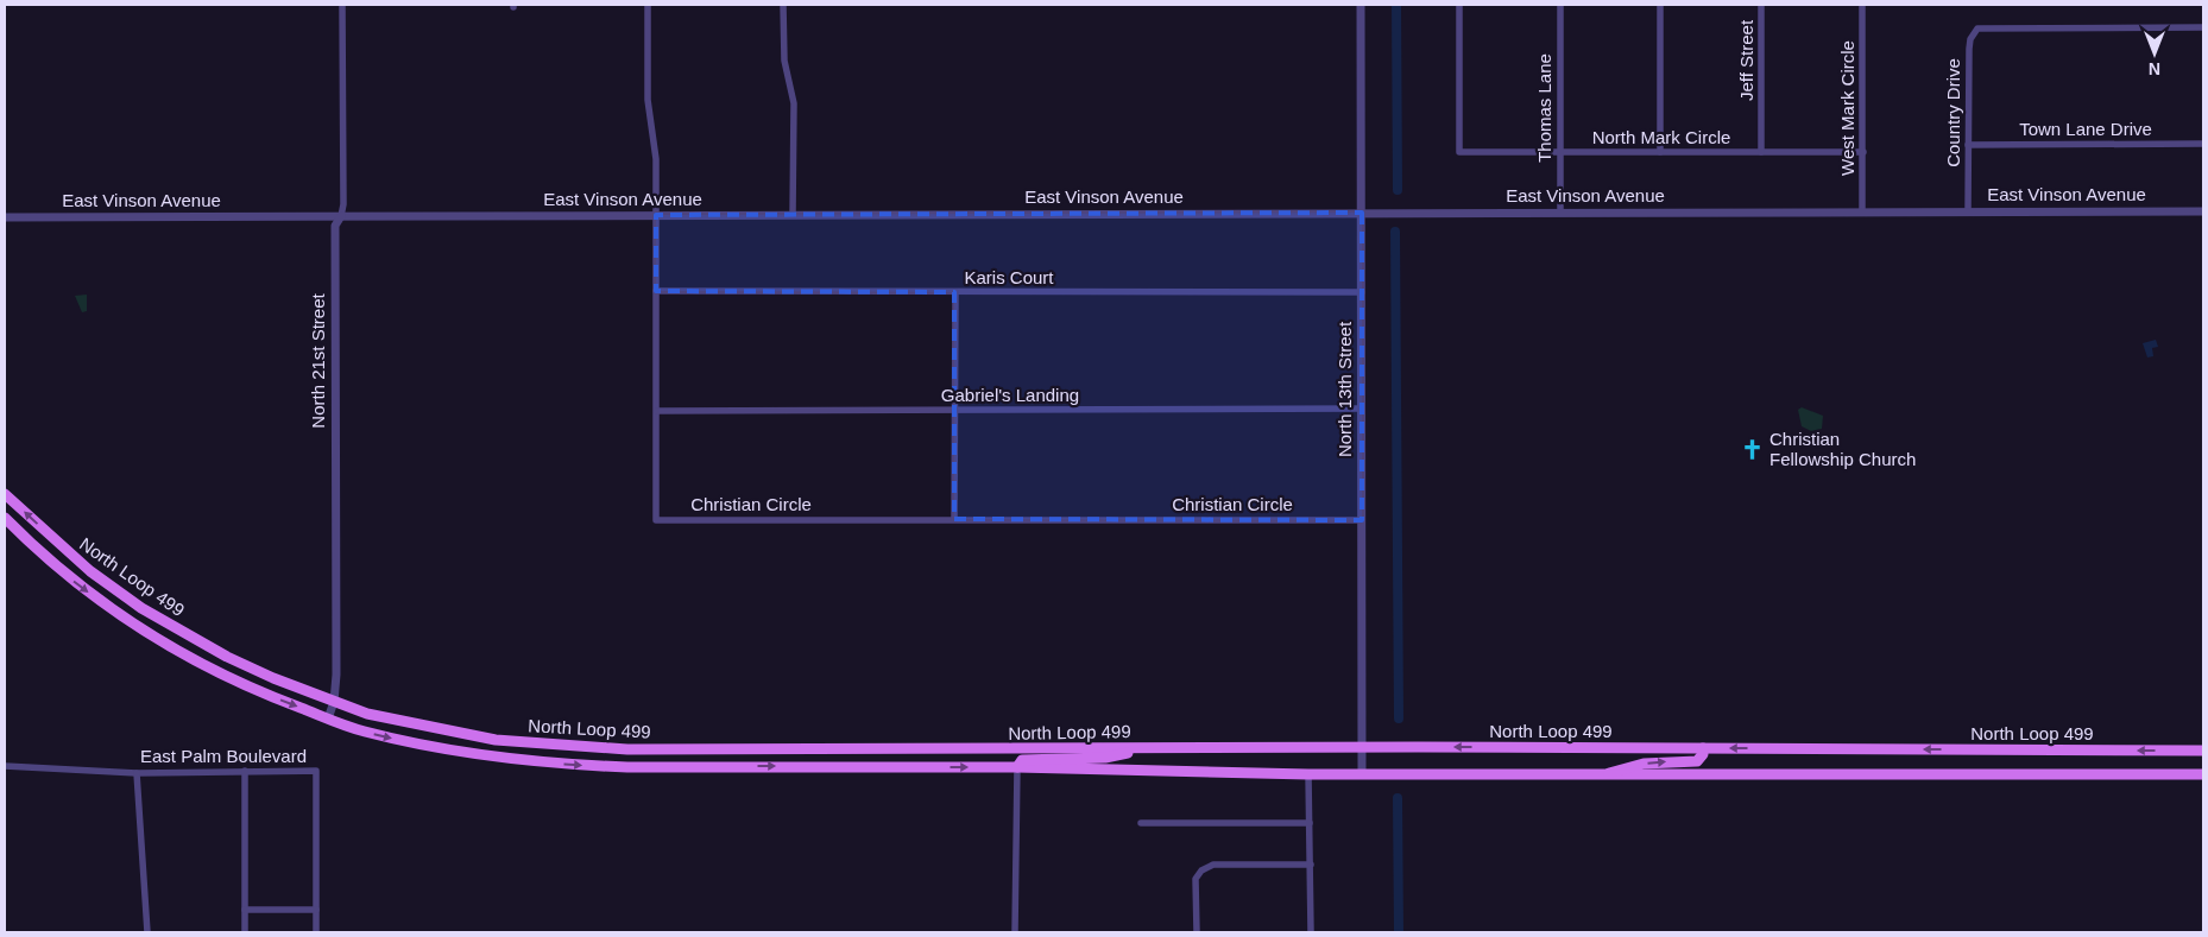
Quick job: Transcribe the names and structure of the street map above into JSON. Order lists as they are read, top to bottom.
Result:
{
  "streets": {
    "main road": ["North Loop 499"],
    "street": [
      "Jeff Street",
      "Thomas Lane",
      "West Mark Circle",
      "Country Drive",
      "Town Lane Drive",
      "North Mark Circle",
      "East Vinson Avenue",
      "Karis Court",
      "North 21st Street",
      "North 13th Street",
      "Gabriel's Landing",
      "Christian Circle",
      "East Palm Boulevard"
    ]
  },
  "crossings": [
    ["Jeff Street", "North Mark Circle"],
    ["Thomas Lane", "North Mark Circle"],
    ["Thomas Lane", "East Vinson Avenue"],
    ["West Mark Circle", "North Mark Circle"],
    ["West Mark Circle", "East Vinson Avenue"],
    ["Country Drive", "Town Lane Drive"],
    ["Country Drive", "East Vinson Avenue"],
    ["East Vinson Avenue", "North 21st Street"],
    ["East Vinson Avenue", "North 13th Street"],
    ["East Vinson Avenue", "Christian Circle"],
    ["Karis Court", "North 13th Street"],
    ["Karis Court", "Christian Circle"],
    ["North 21st Street", "North Loop 499"],
    ["North 13th Street", "Gabriel's Landing"],
    ["North 13th Street", "Christian Circle"],
    ["North 13th Street", "North Loop 499"],
    ["Gabriel's Landing", "Christian Circle"]
  ],
  "places": {
    "church": ["Christian Fellowship Church"]
  },
  "north": "bottom"
}
